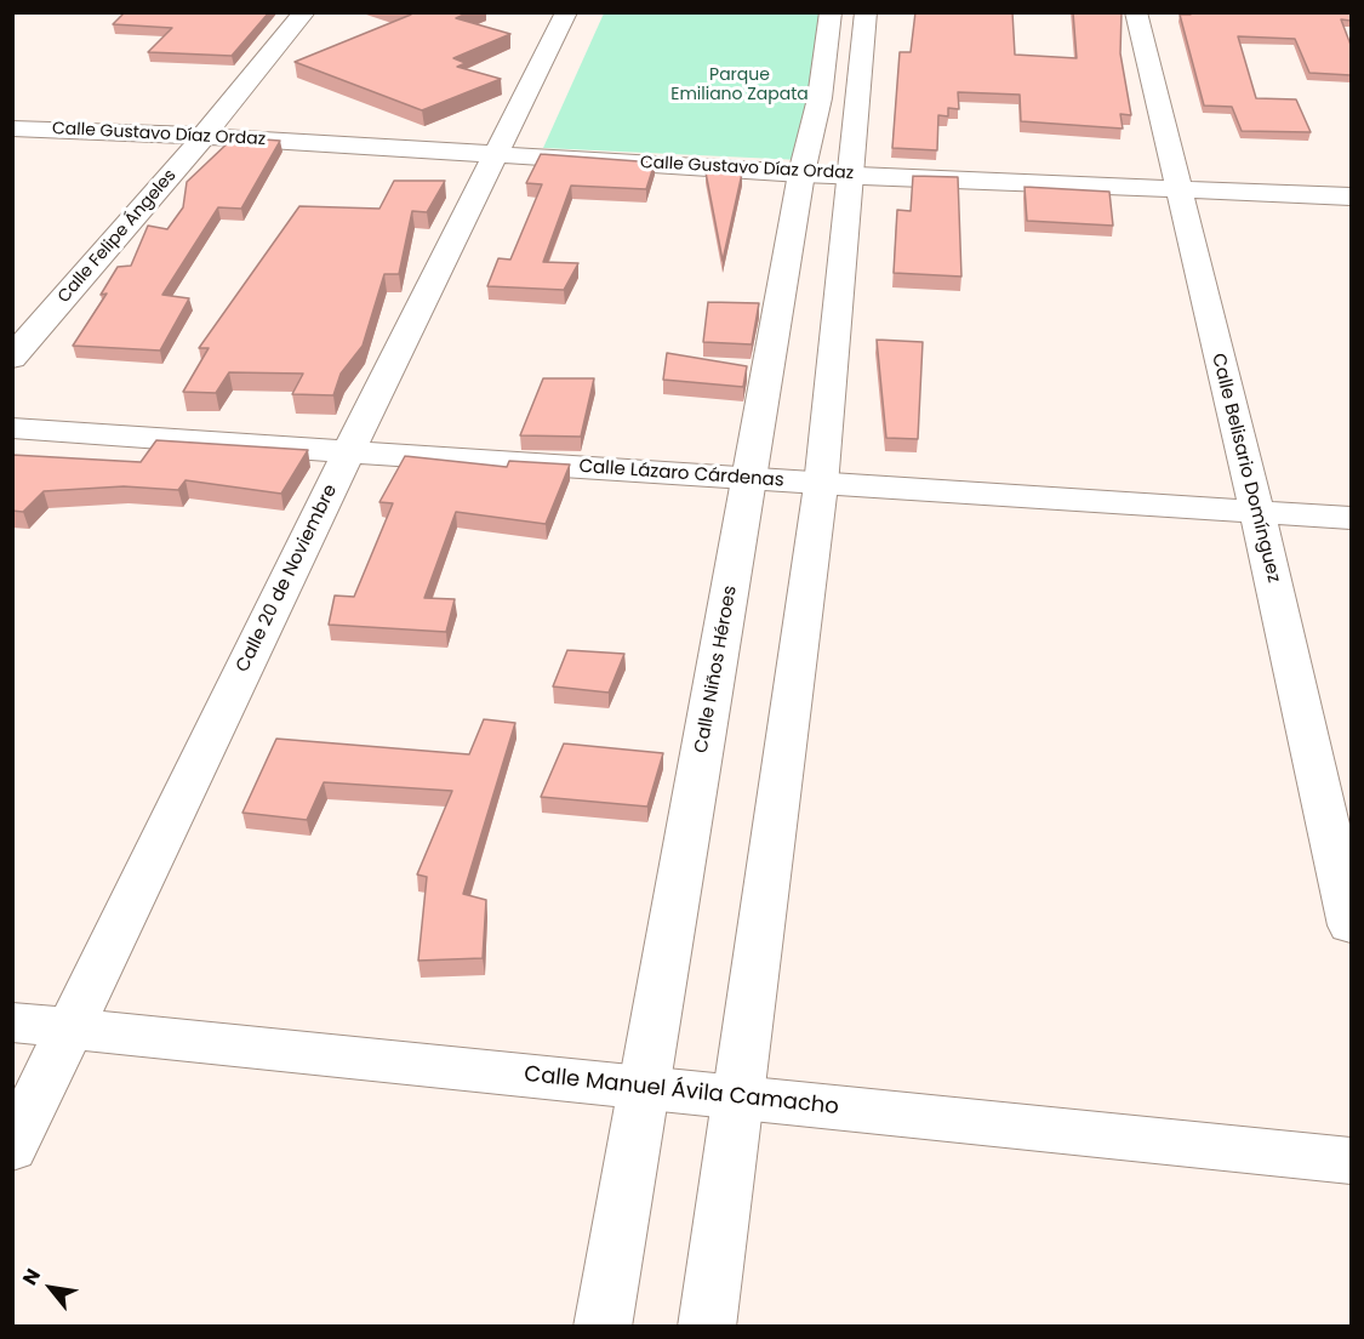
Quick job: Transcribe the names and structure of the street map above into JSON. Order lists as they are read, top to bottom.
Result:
{
  "streets": {
    "street": [
      "Calle Gustavo Díaz Ordaz",
      "Calle Felipe Ángeles",
      "Calle Belisario Domínguez",
      "Calle Lázaro Cárdenas",
      "Calle 20 de Noviembre",
      "Calle Niños Héroes",
      "Calle Manuel Ávila Camacho"
    ]
  },
  "crossings": [
    ["Calle Gustavo Díaz Ordaz", "Calle Felipe Ángeles"],
    ["Calle Gustavo Díaz Ordaz", "Calle Belisario Domínguez"],
    ["Calle Gustavo Díaz Ordaz", "Calle 20 de Noviembre"],
    ["Calle Gustavo Díaz Ordaz", "Calle Niños Héroes"],
    ["Calle Belisario Domínguez", "Calle Lázaro Cárdenas"],
    ["Calle Lázaro Cárdenas", "Calle 20 de Noviembre"],
    ["Calle Lázaro Cárdenas", "Calle Niños Héroes"],
    ["Calle 20 de Noviembre", "Calle Manuel Ávila Camacho"],
    ["Calle Niños Héroes", "Calle Manuel Ávila Camacho"]
  ],
  "parks": ["Parque Emiliano Zapata"],
  "north": "top left"
}
